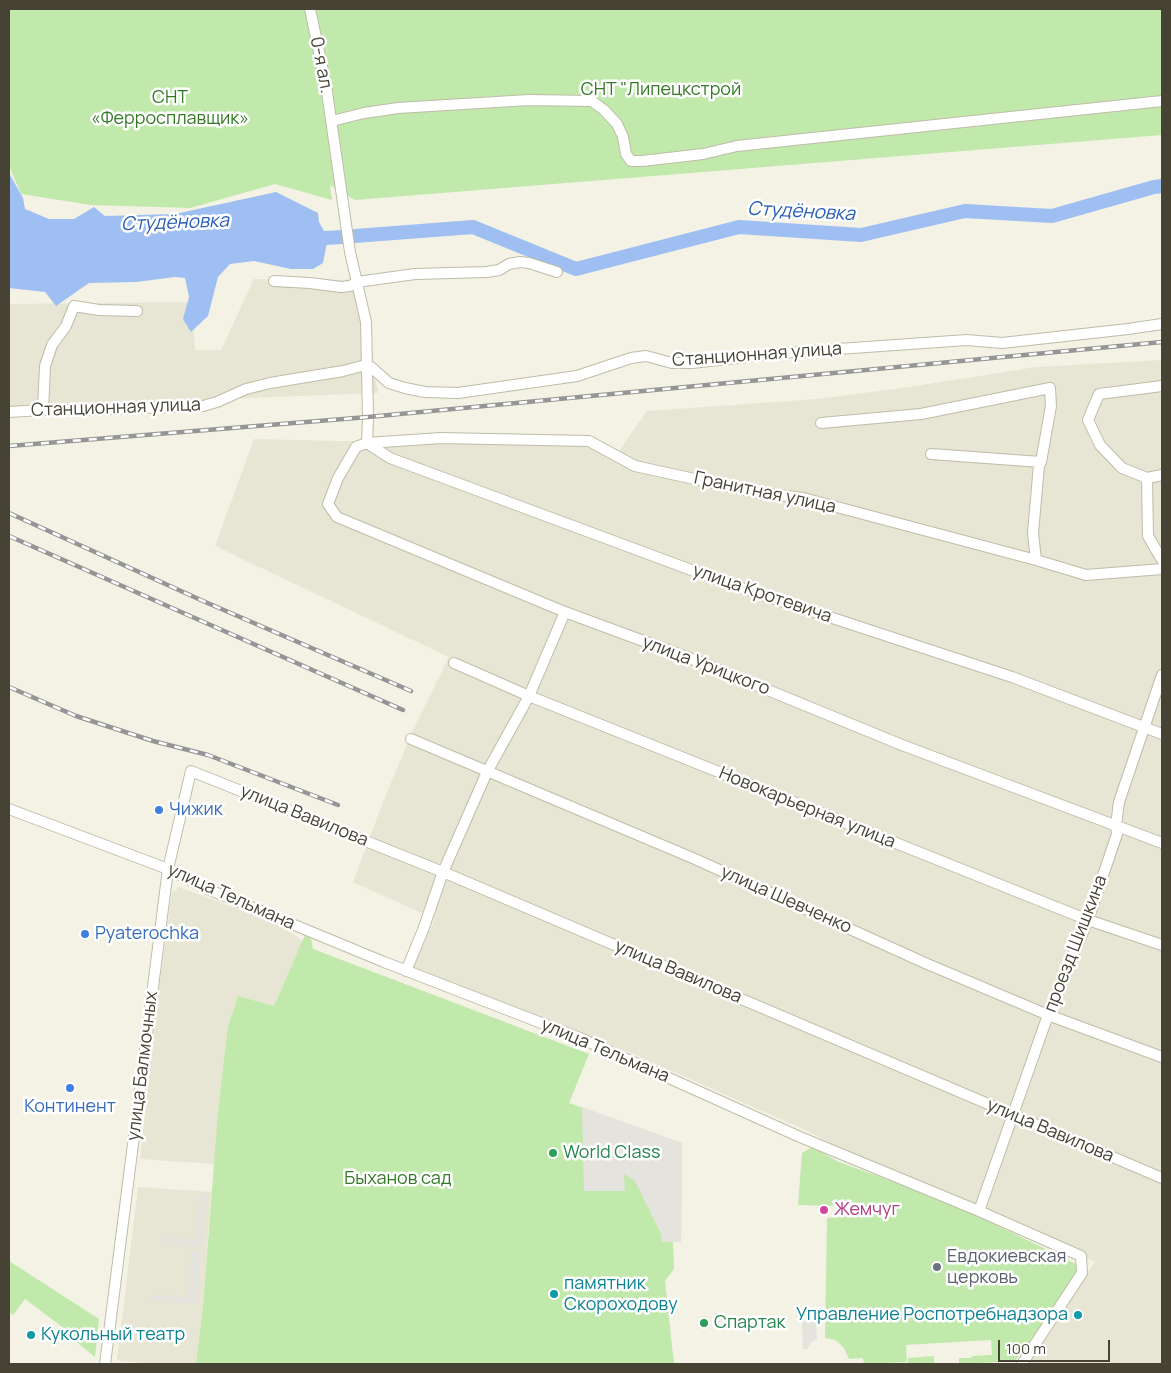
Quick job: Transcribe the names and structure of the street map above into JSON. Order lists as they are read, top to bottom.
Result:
{
  "streets": {
    "street": [
      "0-я ал.",
      "Станционная улица",
      "Гранитная улица",
      "улица Кротевича",
      "улица Урицкого",
      "Новокарьерная улица",
      "улица Вавилова",
      "улица Тельмана",
      "улица Шевченко",
      "проезд Шишкина",
      "улица Балмочных"
    ]
  },
  "crossings": [
    ["0-я ал.", "Станционная улица"],
    ["0-я ал.", "Гранитная улица"],
    ["0-я ал.", "улица Кротевича"],
    ["0-я ал.", "улица Урицкого"],
    ["Гранитная улица", "улица Кротевича"],
    ["Гранитная улица", "улица Урицкого"],
    ["улица Кротевича", "улица Урицкого"],
    ["улица Кротевича", "проезд Шишкина"],
    ["улица Урицкого", "проезд Шишкина"],
    ["Новокарьерная улица", "проезд Шишкина"],
    ["улица Вавилова", "проезд Шишкина"],
    ["улица Вавилова", "улица Балмочных"],
    ["улица Тельмана", "проезд Шишкина"],
    ["улица Тельмана", "улица Балмочных"],
    ["улица Шевченко", "проезд Шишкина"]
  ],
  "water": ["Студёновка"],
  "parks": ["СНТ \"Липецкстрой", "СНТ «Ферросплавщик»", "Быханов сад"],
  "places": [
    "Чижик",
    "Pyaterochka",
    "Континент",
    "World Class",
    "Жемчуг",
    "Евдокиевская церковь",
    "памятник Скороходову",
    "Управление Роспотребнадзора",
    "Спартак",
    "Кукольный театр"
  ],
  "scale_bar": "100 m"
}
